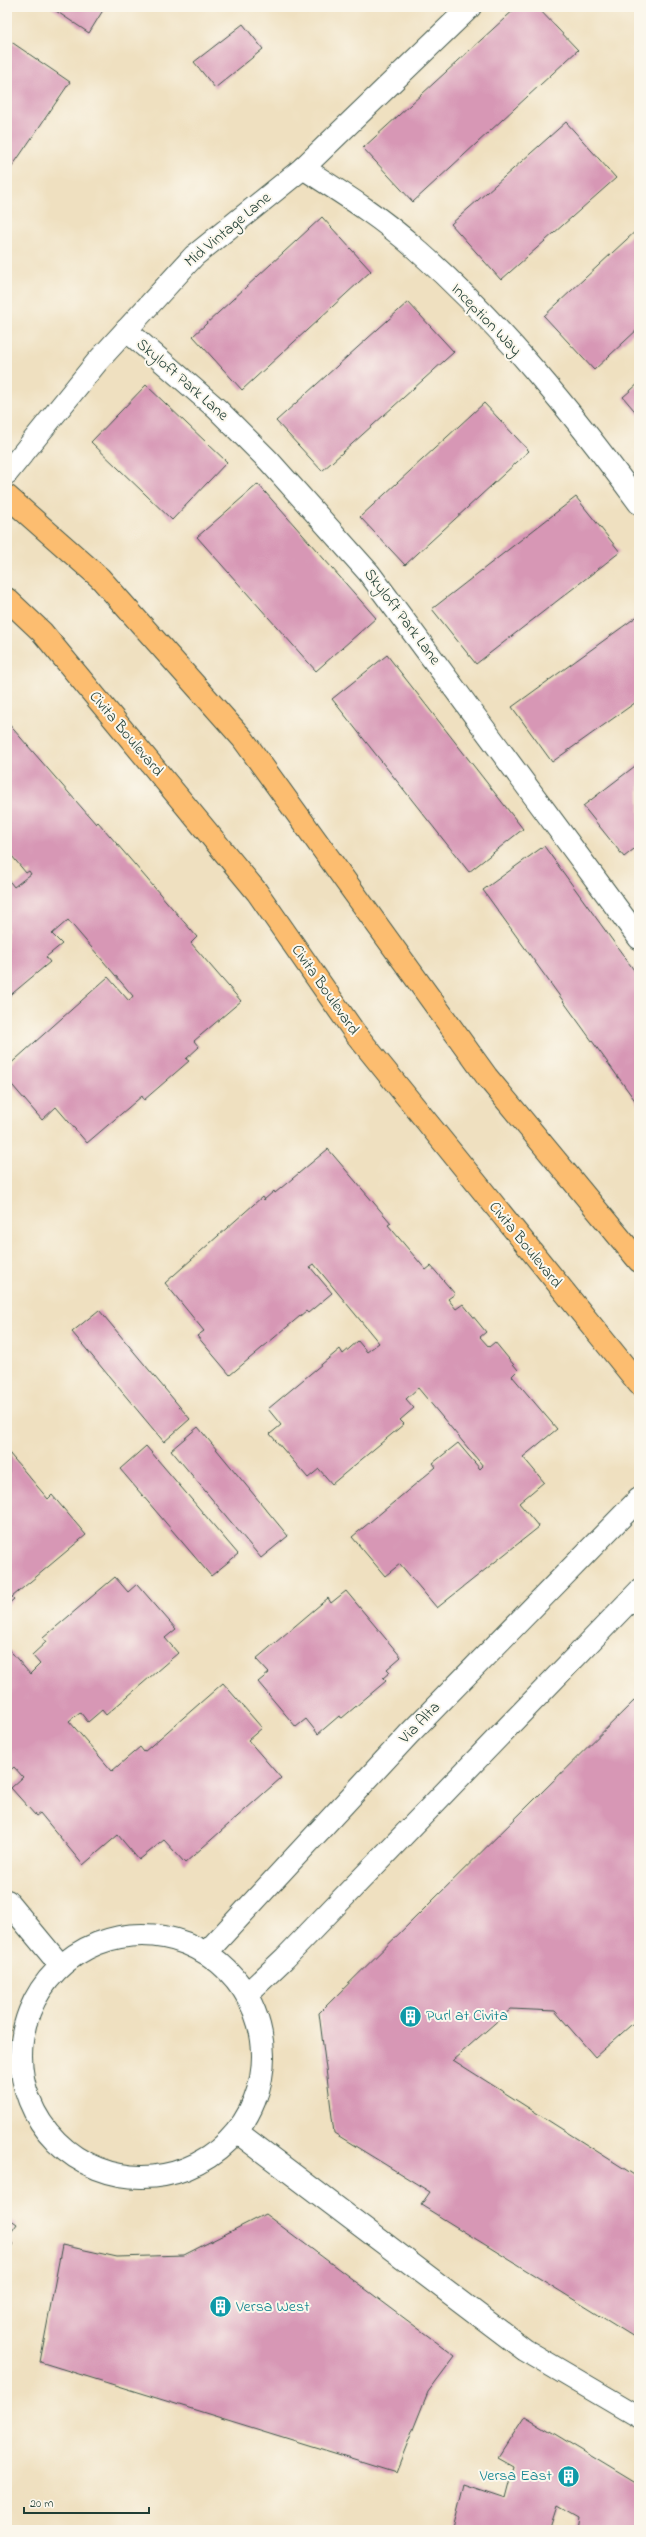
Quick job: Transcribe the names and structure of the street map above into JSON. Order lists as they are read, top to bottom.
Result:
{
  "streets": {
    "main road": ["Civita Boulevard"],
    "street": [
      "Mid Vintage Lane",
      "Inception Way",
      "Skyloft Park Lane",
      "Via Alta"
    ]
  },
  "crossings": [
    ["Mid Vintage Lane", "Inception Way"],
    ["Mid Vintage Lane", "Skyloft Park Lane"]
  ],
  "places": {
    "building": ["Purl at Civita", "Versa West", "Versa East"]
  },
  "scale_bar": "20 m"
}
